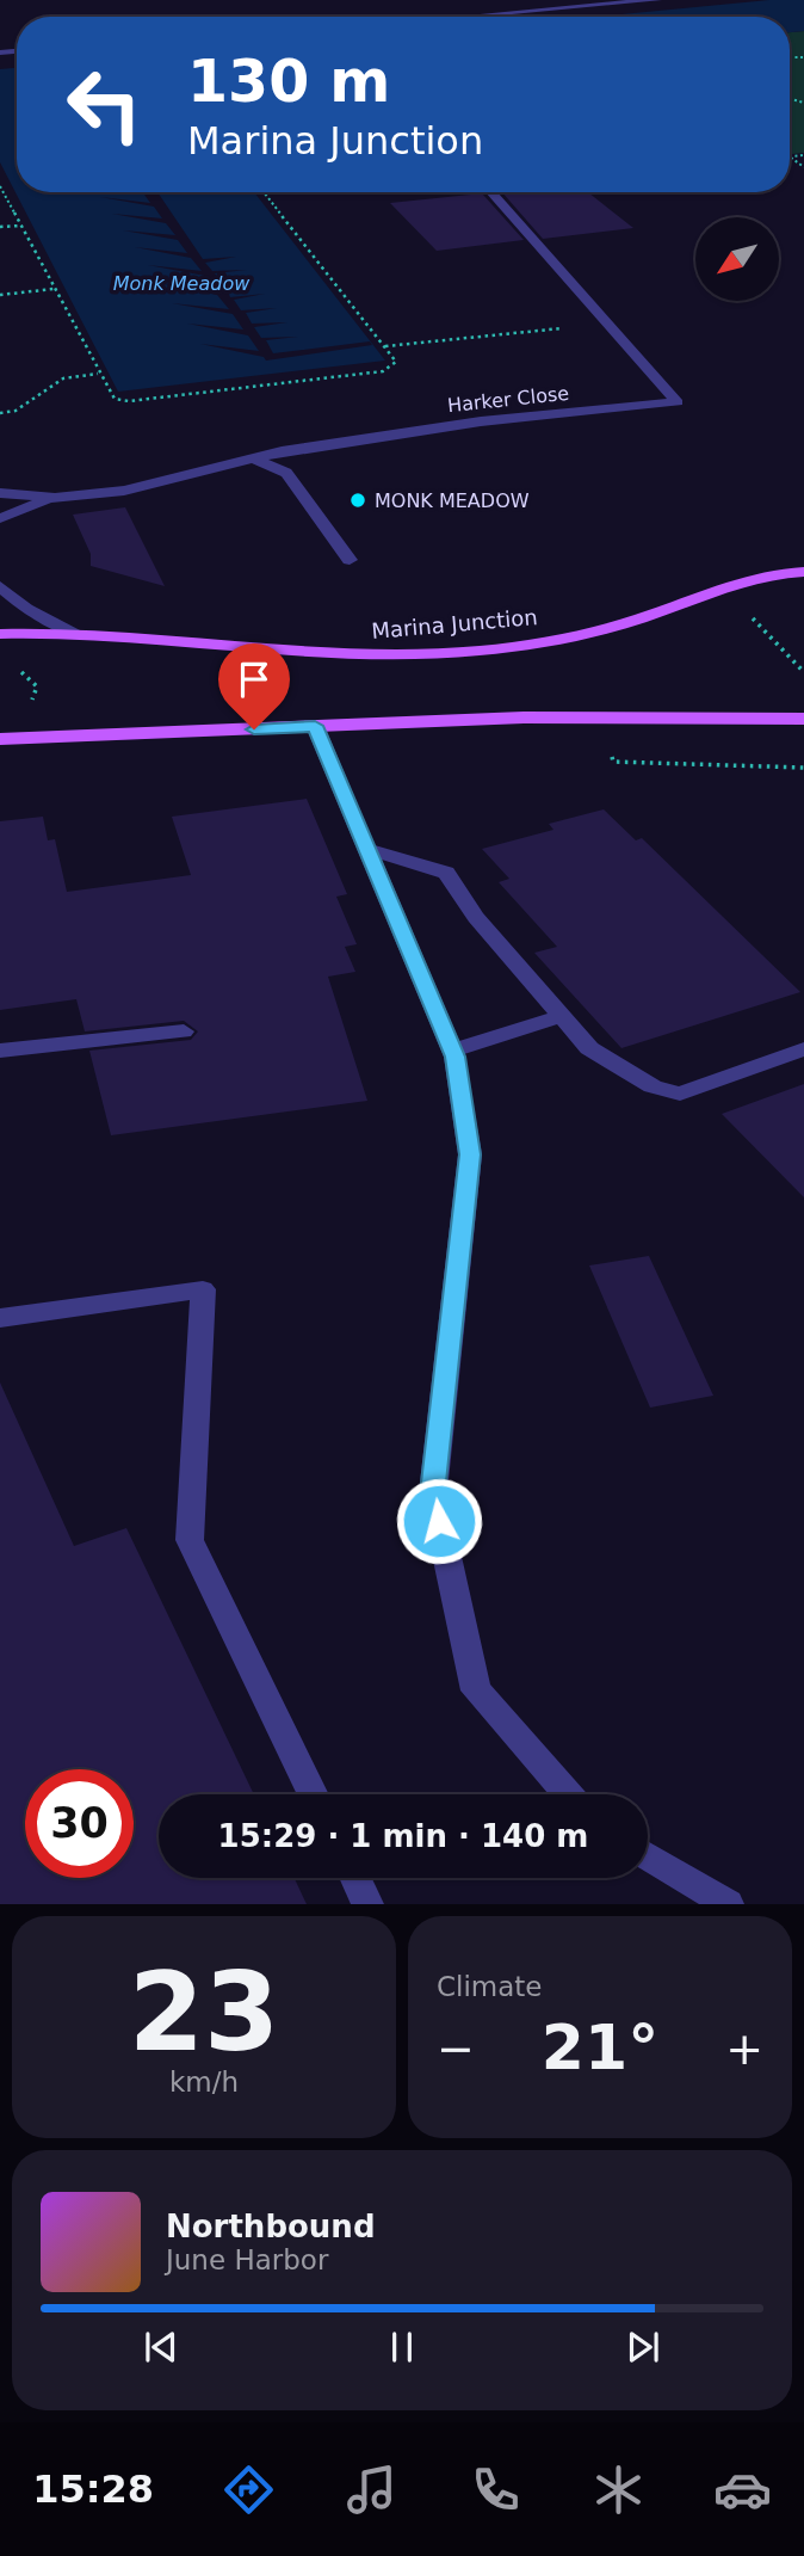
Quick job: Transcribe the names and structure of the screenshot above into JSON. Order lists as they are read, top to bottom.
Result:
{
  "streets": {
    "main road": ["Marina Junction"],
    "street": ["Harker Close"]
  },
  "water": ["Monk Meadow"],
  "places": ["MONK MEADOW"],
  "north": "bottom left",
  "page": {
    "turn": ["130 m", "Marina Junction"],
    "limit": "30",
    "trip": "15:29 · 1 min · 140 m",
    "tile": [
      ["23", "km/h"],
      "Climate"
    ],
    "heat": ["−", "21°", "+"],
    "song": ["Northbound", "June Harbor"],
    "tabs": "15:28"
  }
}
